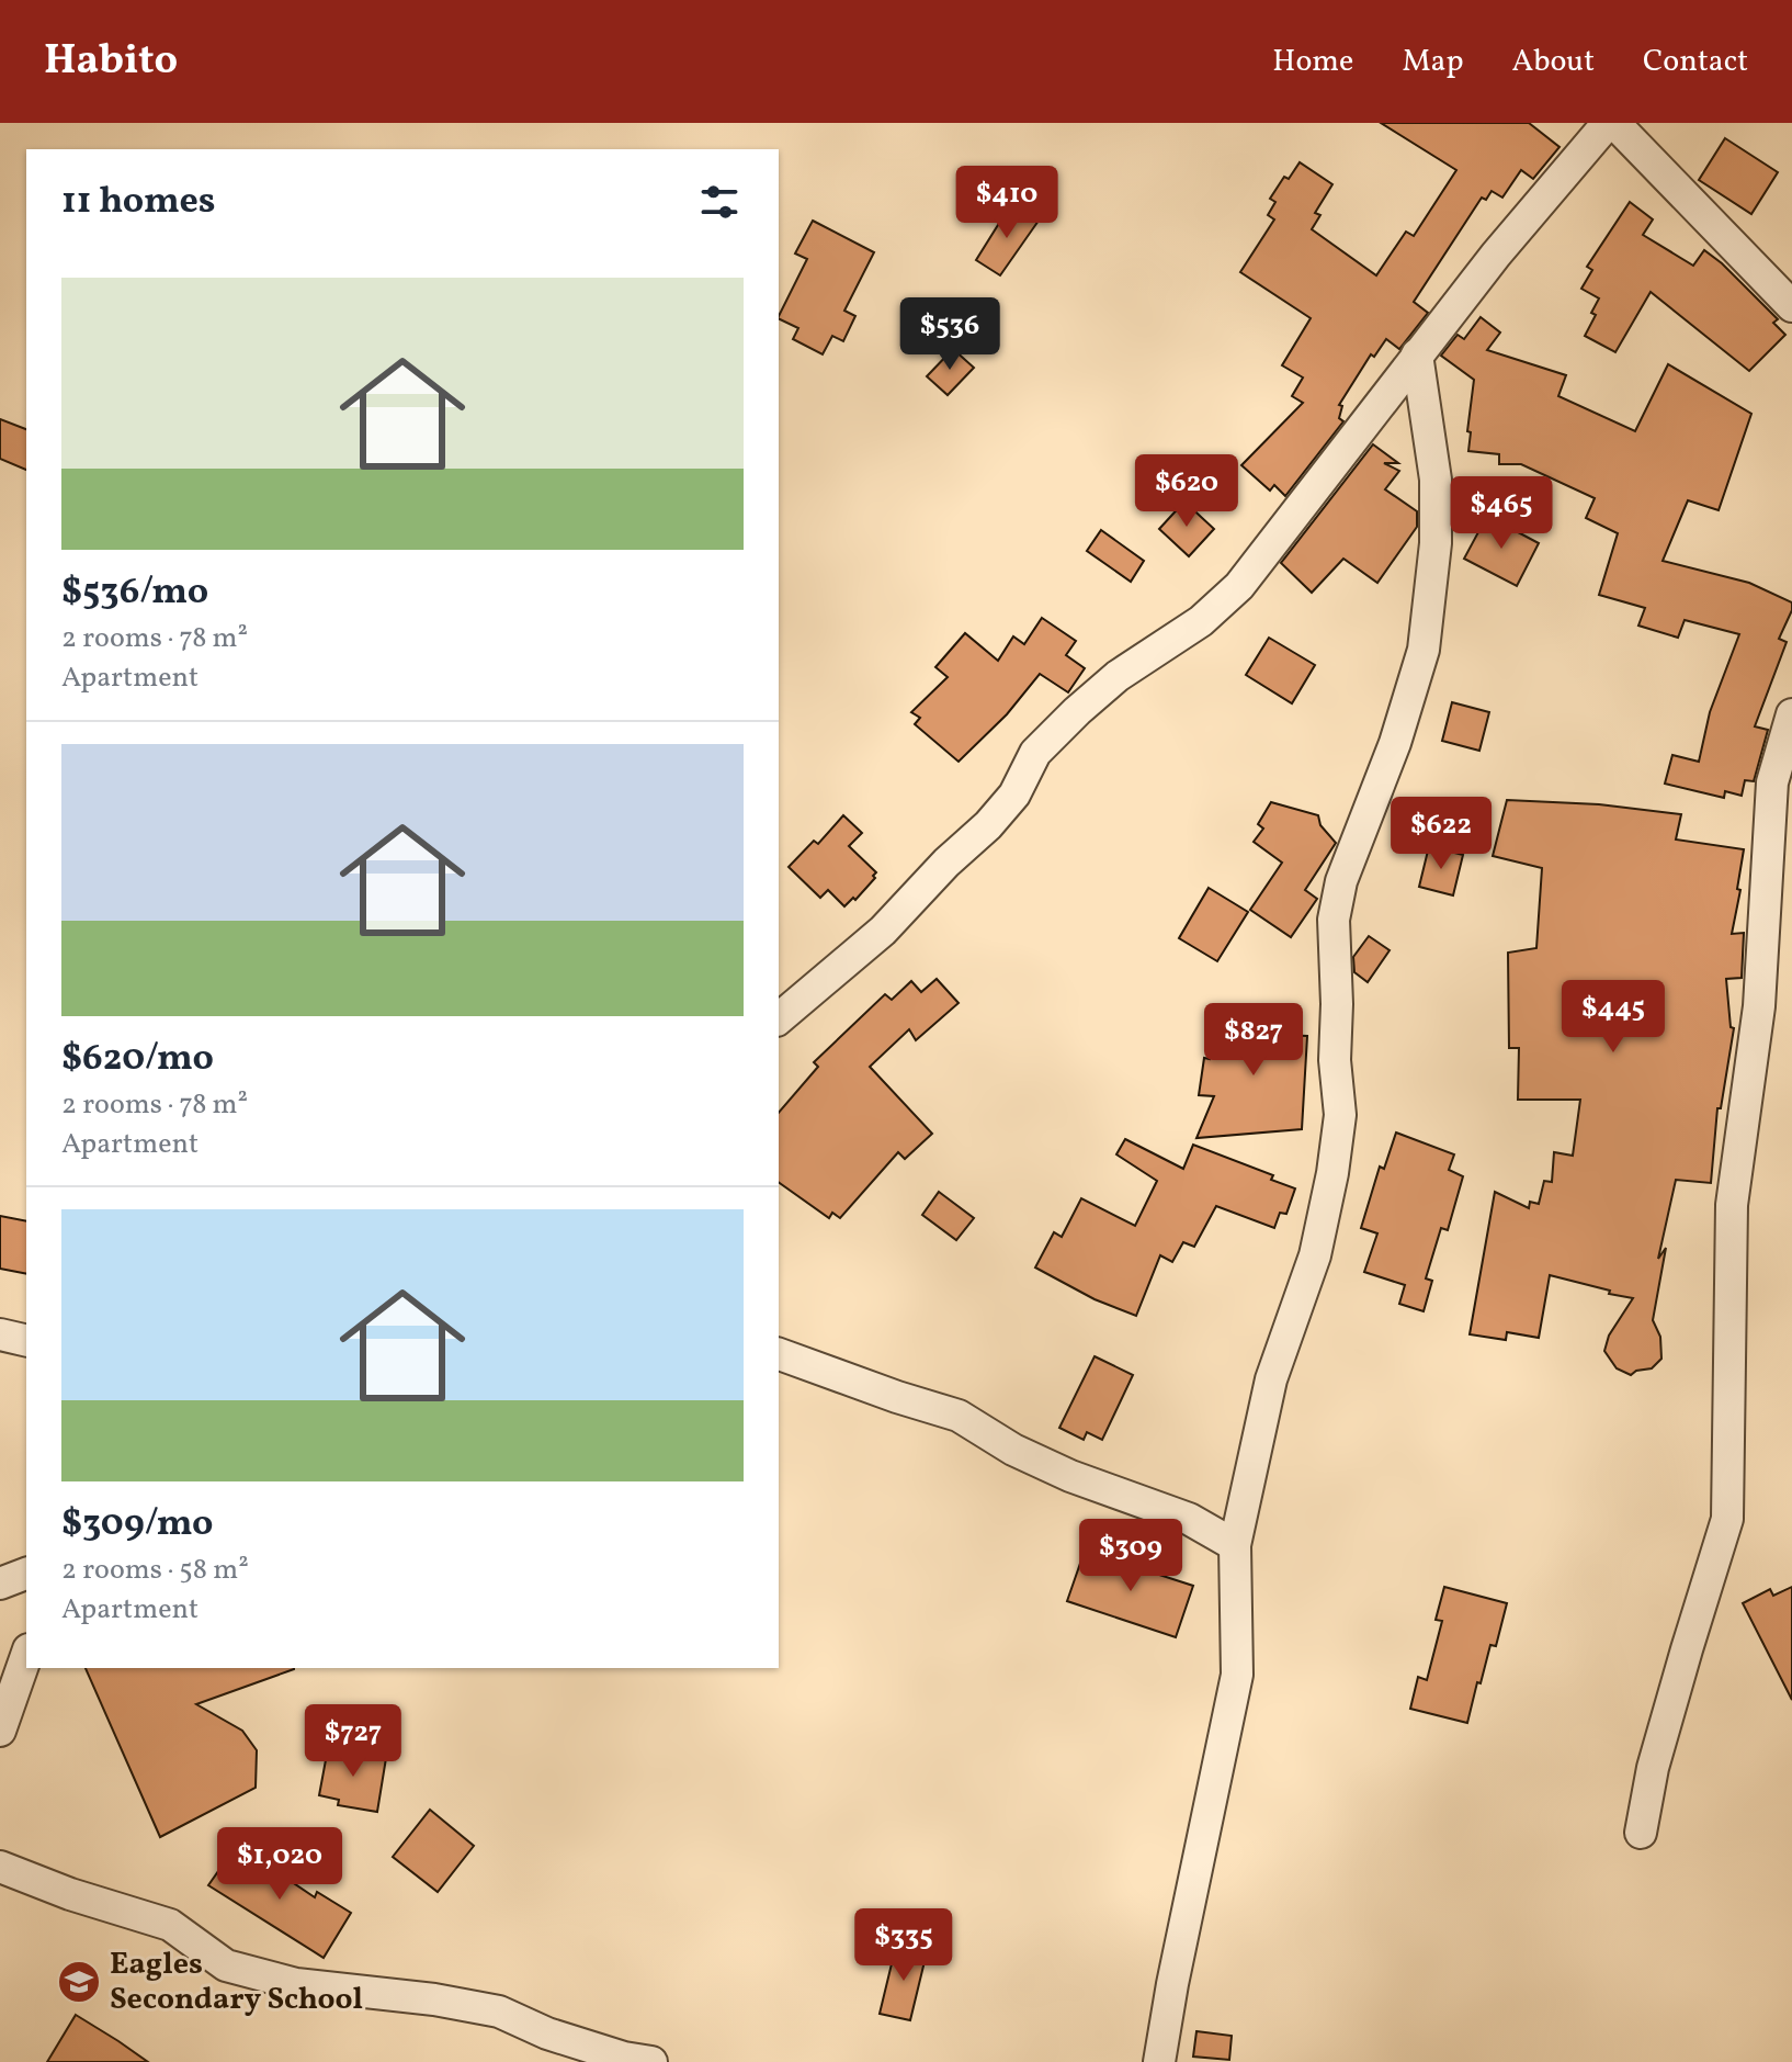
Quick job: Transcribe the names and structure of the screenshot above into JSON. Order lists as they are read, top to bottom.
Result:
{
  "places": {
    "school or university": ["Eagles Secondary School"]
  },
  "page": {
    "header": "Habito",
    "nav": [
      "Home",
      "Map",
      "About",
      "Contact"
    ],
    "heading": "11 homes",
    "price": [
      "$410",
      "$536",
      "$620",
      "$465",
      "$622",
      "$445",
      "$827",
      "$309",
      "$727",
      "$1,020",
      "$335"
    ],
    "list": [
      {
        "name": "$536/mo",
        "note": "2 rooms · 78 m² · Apartment"
      },
      {
        "name": "$620/mo",
        "note": "2 rooms · 78 m² · Apartment"
      },
      {
        "name": "$309/mo",
        "note": "2 rooms · 58 m² · Apartment"
      }
    ]
  }
}
